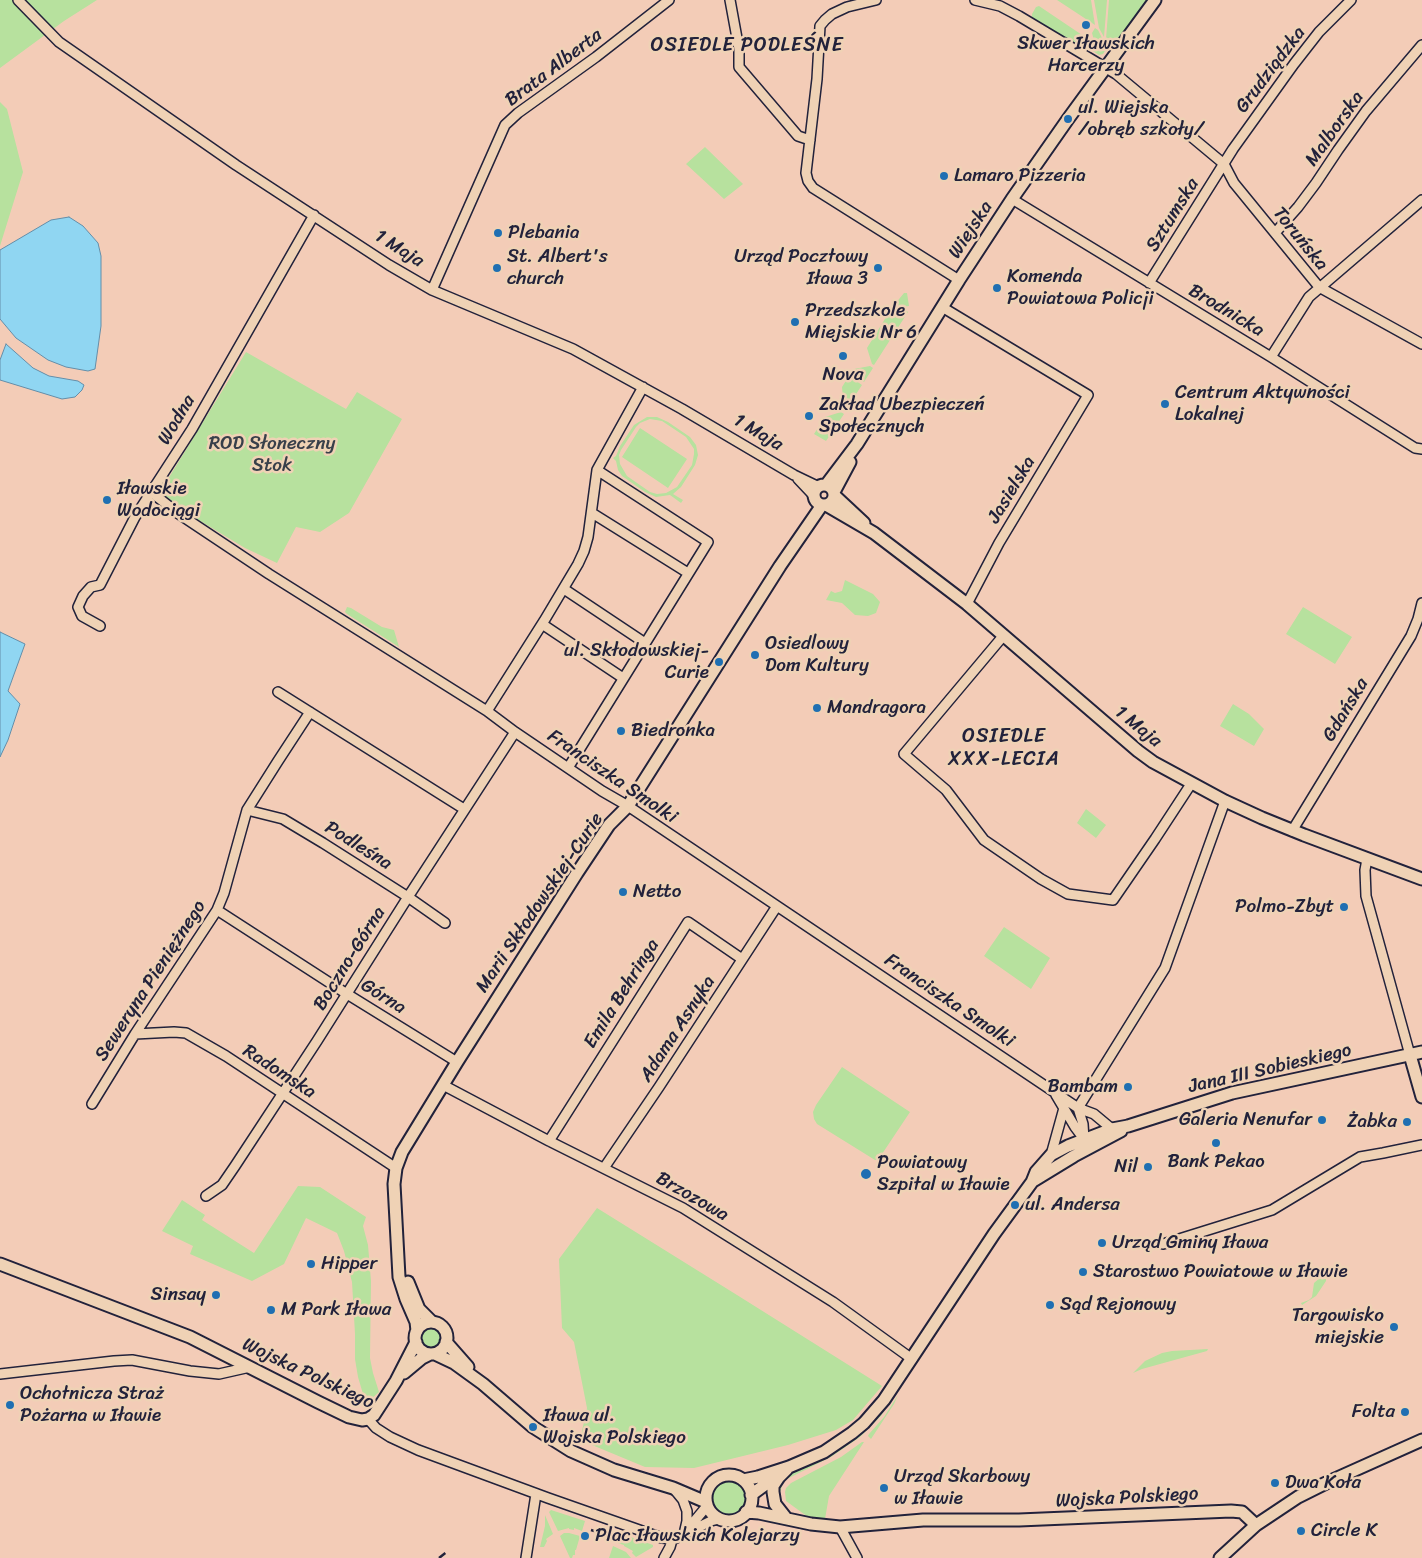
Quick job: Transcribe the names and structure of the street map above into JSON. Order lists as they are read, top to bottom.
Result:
{
  "streets": {
    "street": [
      "Brata Alberta",
      "Grudziądzka",
      "Malborska",
      "Sztumska",
      "Wiejska",
      "Toruńska",
      "1 Maja",
      "Brodnicka",
      "Wodna",
      "Jasielska",
      "Gdańska",
      "Franciszka Smolki",
      "Podleśna",
      "Marii Skłodowskiej-Curie",
      "Boczno-Górna",
      "Seweryna Pieniężnego",
      "Emila Behringa",
      "Górna",
      "Adama Asnyka",
      "Jana III Sobieskiego",
      "Radomska",
      "Brzozowa",
      "Wojska Polskiego"
    ]
  },
  "crossings": [
    ["Brata Alberta", "1 Maja"],
    ["Grudziądzka", "Sztumska"],
    ["Grudziądzka", "Toruńska"],
    ["Malborska", "Toruńska"],
    ["Sztumska", "Toruńska"],
    ["Sztumska", "Brodnicka"],
    ["Wiejska", "1 Maja"],
    ["Wiejska", "Brodnicka"],
    ["Wiejska", "Jasielska"],
    ["Wiejska", "Marii Skłodowskiej-Curie"],
    ["1 Maja", "Wodna"],
    ["1 Maja", "Jasielska"],
    ["1 Maja", "Gdańska"],
    ["1 Maja", "Marii Skłodowskiej-Curie"],
    ["Wodna", "Franciszka Smolki"],
    ["Franciszka Smolki", "Marii Skłodowskiej-Curie"],
    ["Franciszka Smolki", "Boczno-Górna"],
    ["Franciszka Smolki", "Adama Asnyka"],
    ["Franciszka Smolki", "Jana III Sobieskiego"],
    ["Podleśna", "Boczno-Górna"],
    ["Podleśna", "Seweryna Pieniężnego"],
    ["Marii Skłodowskiej-Curie", "Górna"],
    ["Marii Skłodowskiej-Curie", "Radomska"],
    ["Marii Skłodowskiej-Curie", "Brzozowa"],
    ["Boczno-Górna", "Górna"],
    ["Boczno-Górna", "Radomska"],
    ["Seweryna Pieniężnego", "Górna"],
    ["Seweryna Pieniężnego", "Radomska"],
    ["Emila Behringa", "Adama Asnyka"],
    ["Emila Behringa", "Brzozowa"],
    ["Adama Asnyka", "Brzozowa"]
  ],
  "districts": ["OSIEDLE PODLEŚNE", "OSIEDLE XXX-LECIA"],
  "parks": ["ROD Słoneczny Stok"],
  "places": [
    "Skwer Iławskich Harcerzy",
    "ul. Wiejska /obręb szkoły/",
    "Lamaro Pizzeria",
    "Plebania",
    "St. Albert's church",
    "Urząd Pocztowy Iława 3",
    "Komenda Powiatowa Policji",
    "Przedszkole Miejskie Nr 6",
    "Nova",
    "Centrum Aktywności Lokalnej",
    "Zakład Ubezpieczeń Społecznych",
    "Iławskie Wodociągi",
    "Osiedlowy Dom Kultury",
    "ul. Skłodowskiej- Curie",
    "Mandragora",
    "Biedronka",
    "Netto",
    "Polmo-Zbyt",
    "Bambam",
    "Galeria Nenufar",
    "Żabka",
    "Bank Pekao",
    "Nil",
    "Powiatowy Szpital w Iławie",
    "ul. Andersa",
    "Urząd Gminy Iława",
    "Hipper",
    "Starostwo Powiatowe w Iławie",
    "Sinsay",
    "Sąd Rejonowy",
    "M Park Iława",
    "Targowisko miejskie",
    "Ochotnicza Straż Pożarna w Iławie",
    "Folta",
    "Iława ul. Wojska Polskiego",
    "Dwa Koła",
    "Urząd Skarbowy w Iławie",
    "Circle K",
    "Plac Iławskich Kolejarzy"
  ]
}
